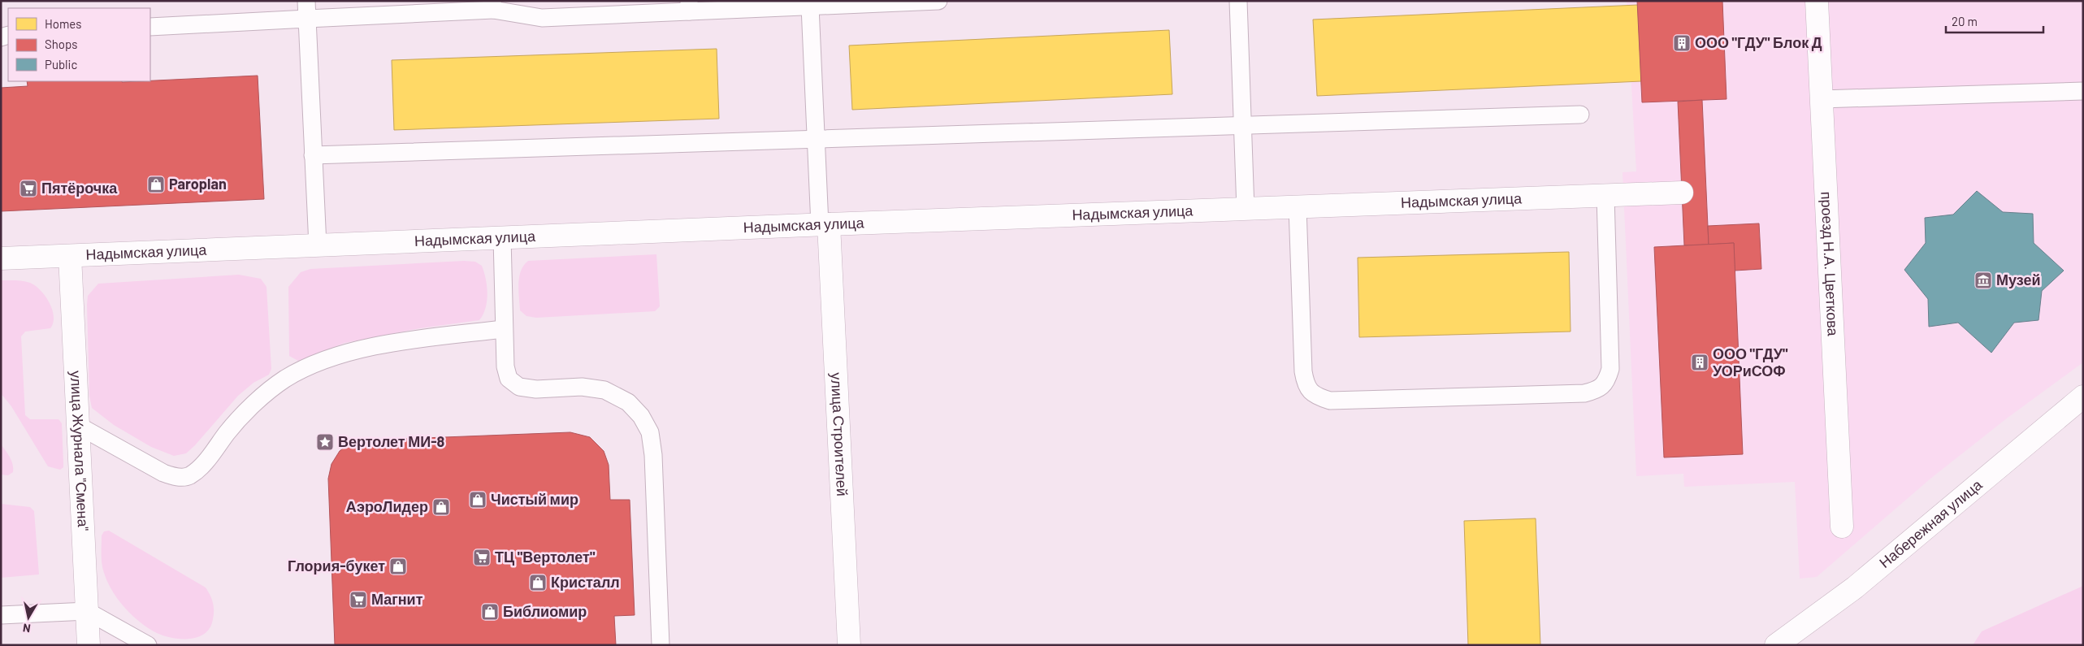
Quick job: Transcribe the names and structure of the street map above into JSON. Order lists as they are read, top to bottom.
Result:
{
  "streets": {
    "street": [
      "Надымская улица",
      "проезд Н.А. Цветкова",
      "улица Строителей",
      "улица Журнала \"Смена\"",
      "Набережная улица"
    ]
  },
  "crossings": [
    ["Надымская улица", "улица Строителей"],
    ["Надымская улица", "улица Журнала \"Смена\""]
  ],
  "places": {
    "building": ["ООО \"ГДУ\" Блок Д", "ООО \"ГДУ\" УОРиСОФ"],
    "shop": [
      "Paroplan",
      "Чистый мир",
      "АэроЛидер",
      "Глория-букет",
      "Кристалл",
      "Библиомир"
    ],
    "supermarket": ["Пятёрочка", "ТЦ \"Вертолет\"", "Магнит"],
    "museum": ["Музей"],
    "place": ["Вертолет МИ-8"]
  },
  "legend": ["Homes", "Shops", "Public"],
  "scale_bar": "20 m",
  "north": "bottom"
}
